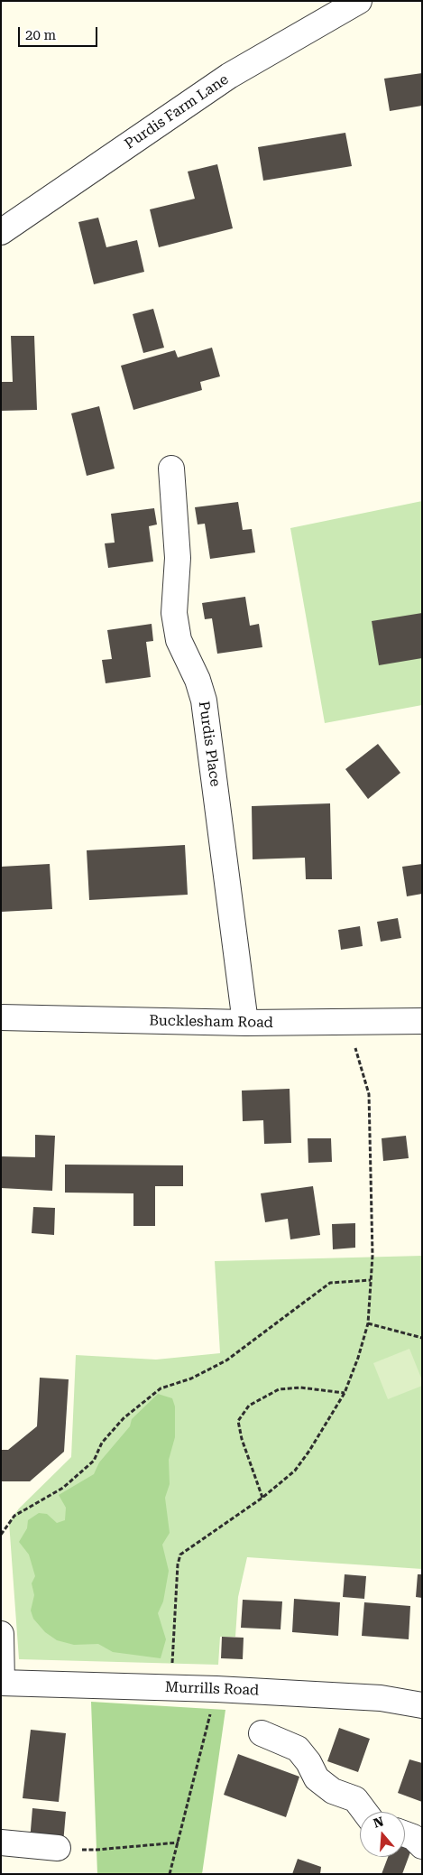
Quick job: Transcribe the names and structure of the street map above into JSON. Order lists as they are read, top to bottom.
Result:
{
  "streets": {
    "street": [
      "Purdis Farm Lane",
      "Purdis Place",
      "Bucklesham Road",
      "Murrills Road"
    ]
  },
  "crossings": [
    ["Purdis Place", "Bucklesham Road"]
  ],
  "scale_bar": "20 m",
  "north": "top"
}
